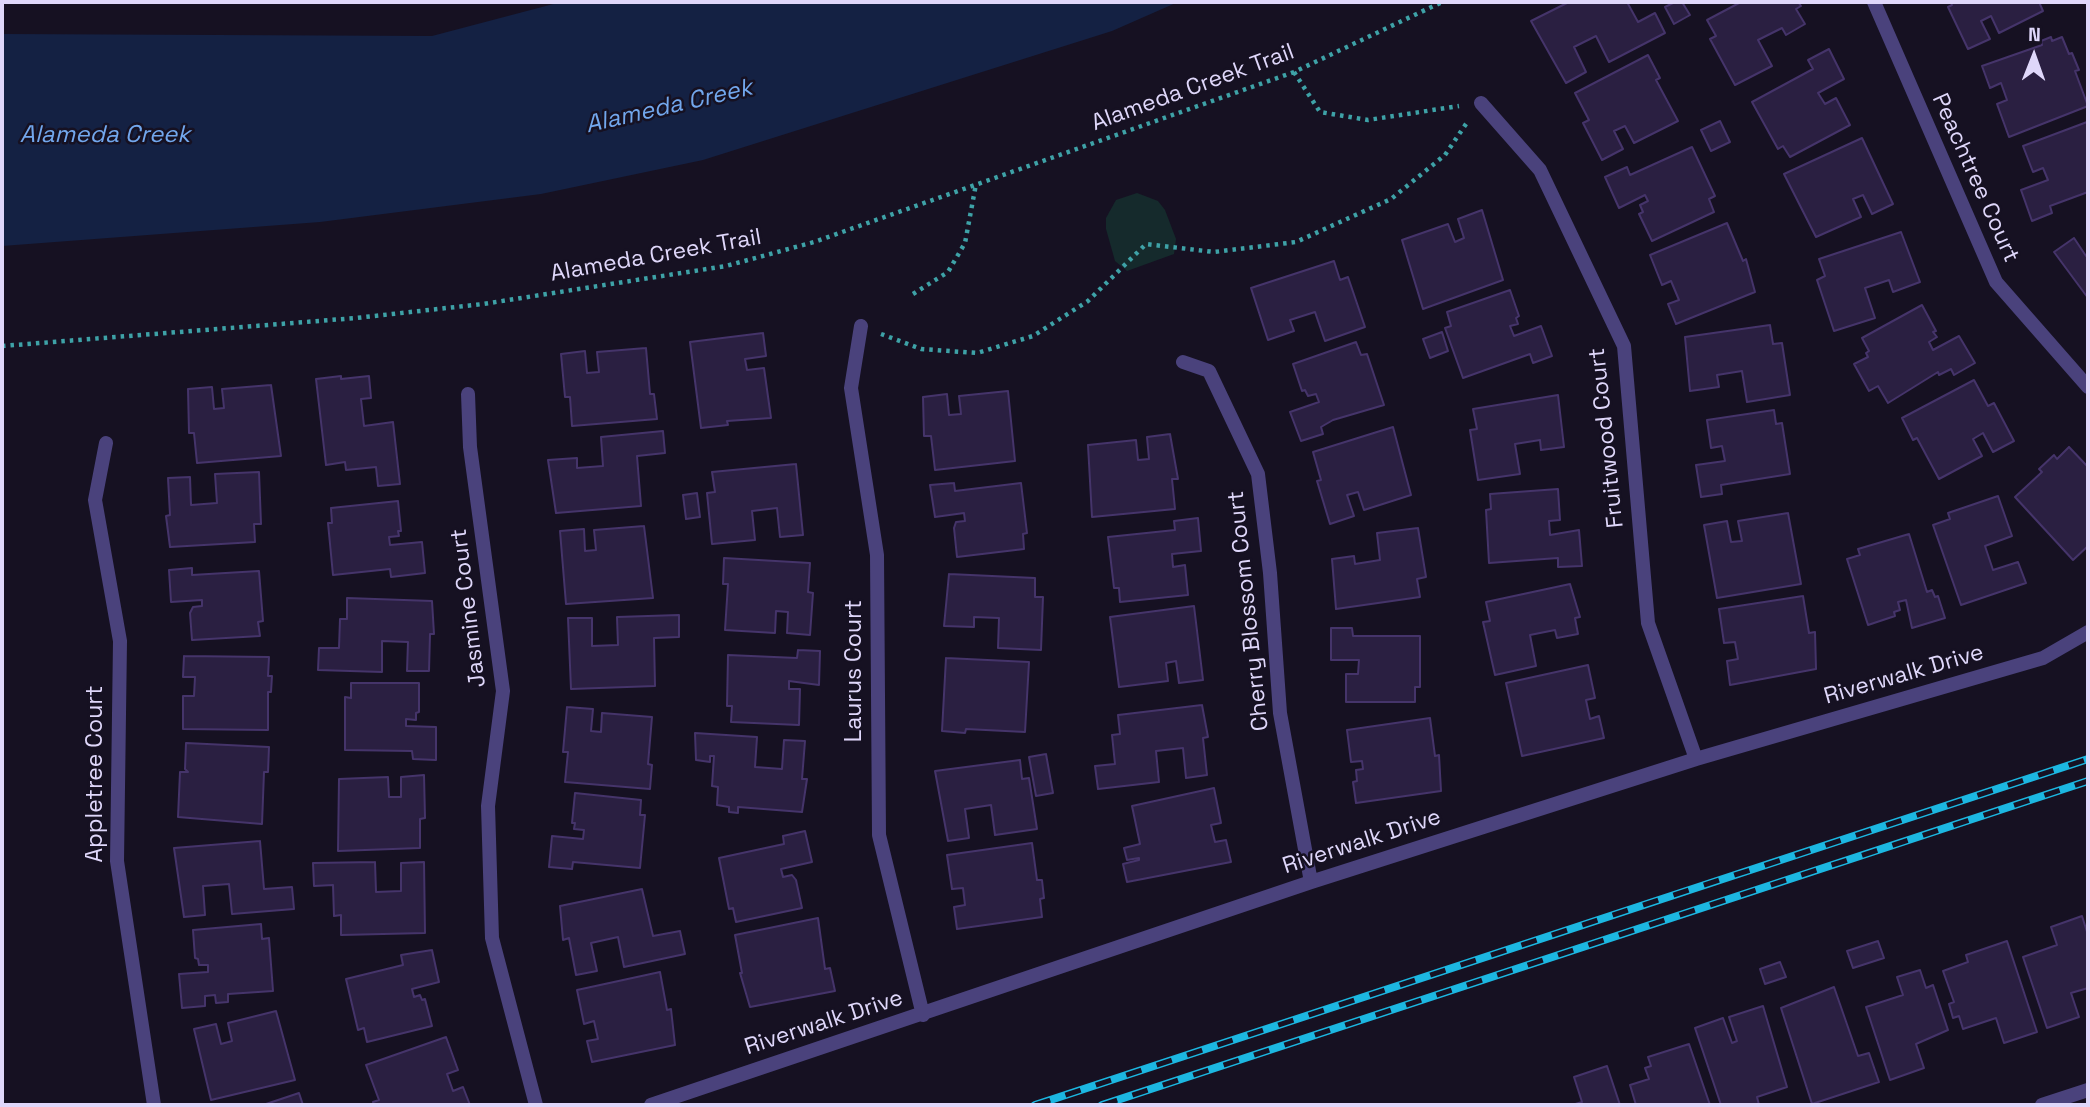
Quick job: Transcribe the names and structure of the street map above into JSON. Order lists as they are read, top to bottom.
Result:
{
  "streets": {
    "street": [
      "Peachtree Court",
      "Fruitwood Court",
      "Jasmine Court",
      "Cherry Blossom Court",
      "Laurus Court",
      "Riverwalk Drive",
      "Appletree Court"
    ],
    "path": ["Alameda Creek Trail"]
  },
  "crossings": [
    ["Fruitwood Court", "Riverwalk Drive"],
    ["Cherry Blossom Court", "Riverwalk Drive"],
    ["Laurus Court", "Riverwalk Drive"]
  ],
  "water": ["Alameda Creek"],
  "north": "top"
}
